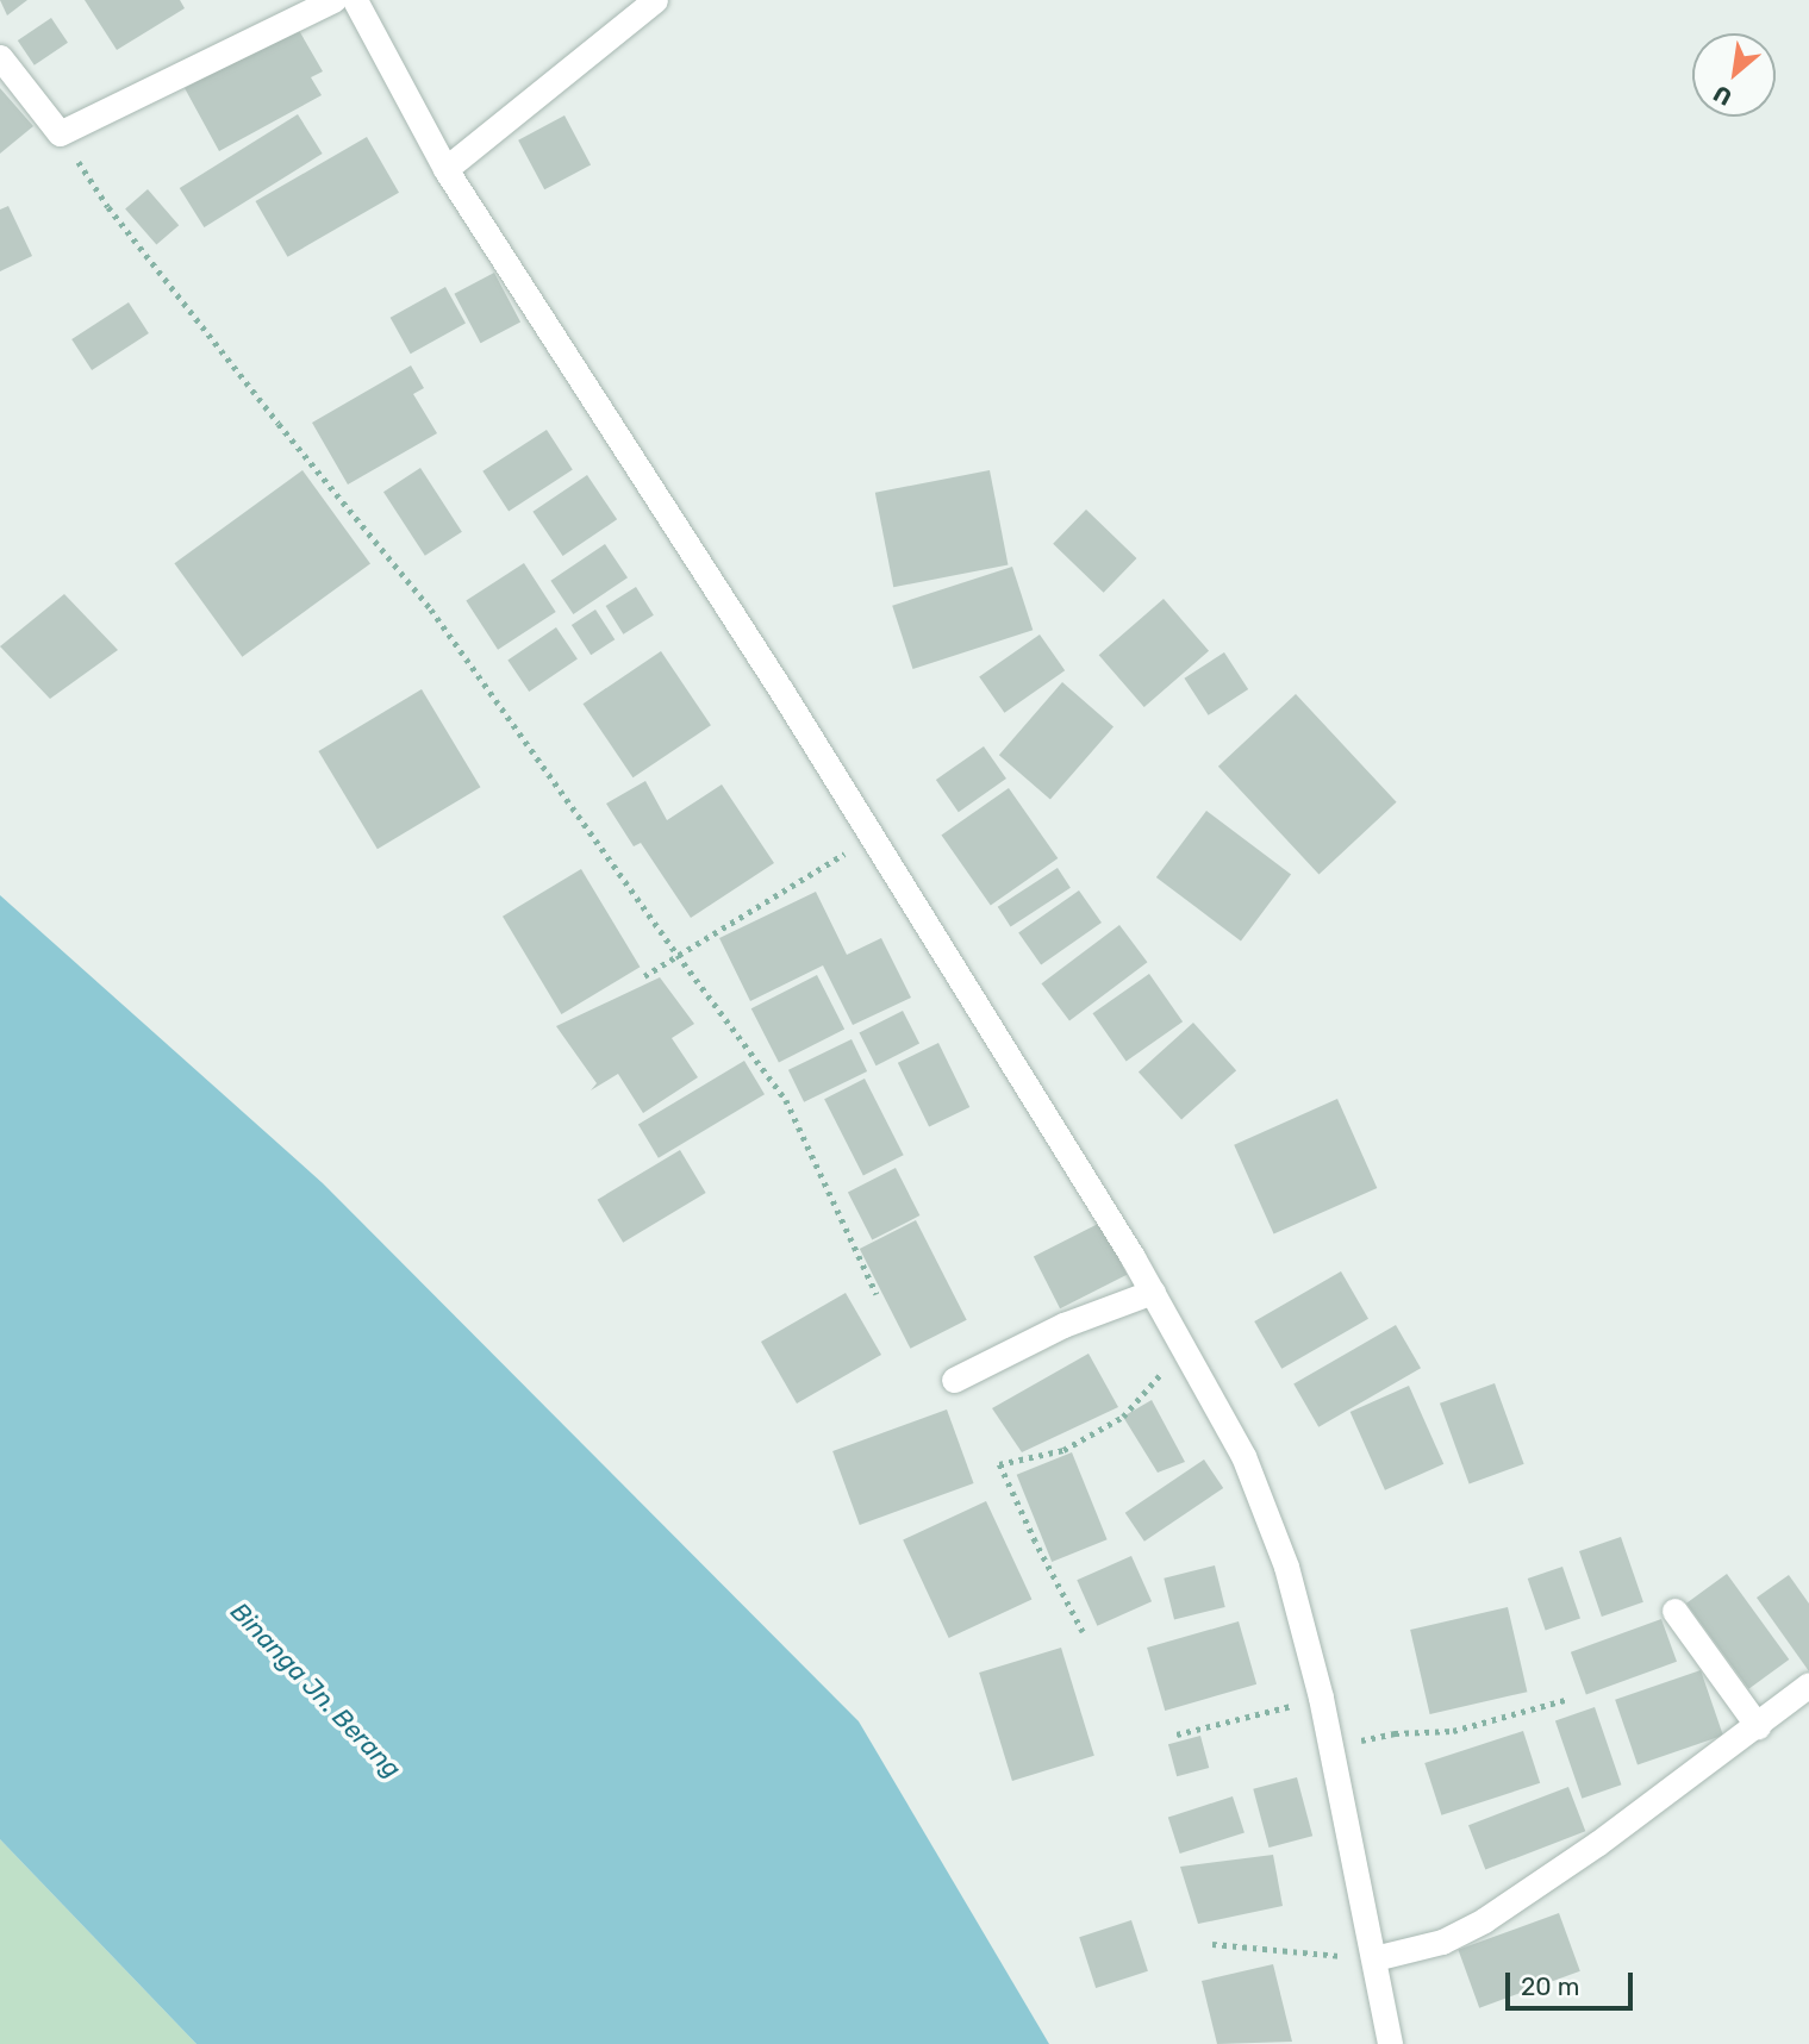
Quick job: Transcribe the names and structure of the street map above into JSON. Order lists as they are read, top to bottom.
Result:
{
  "water": ["Binanga Jn. Berang"],
  "scale_bar": "20 m",
  "north": "bottom left"
}
